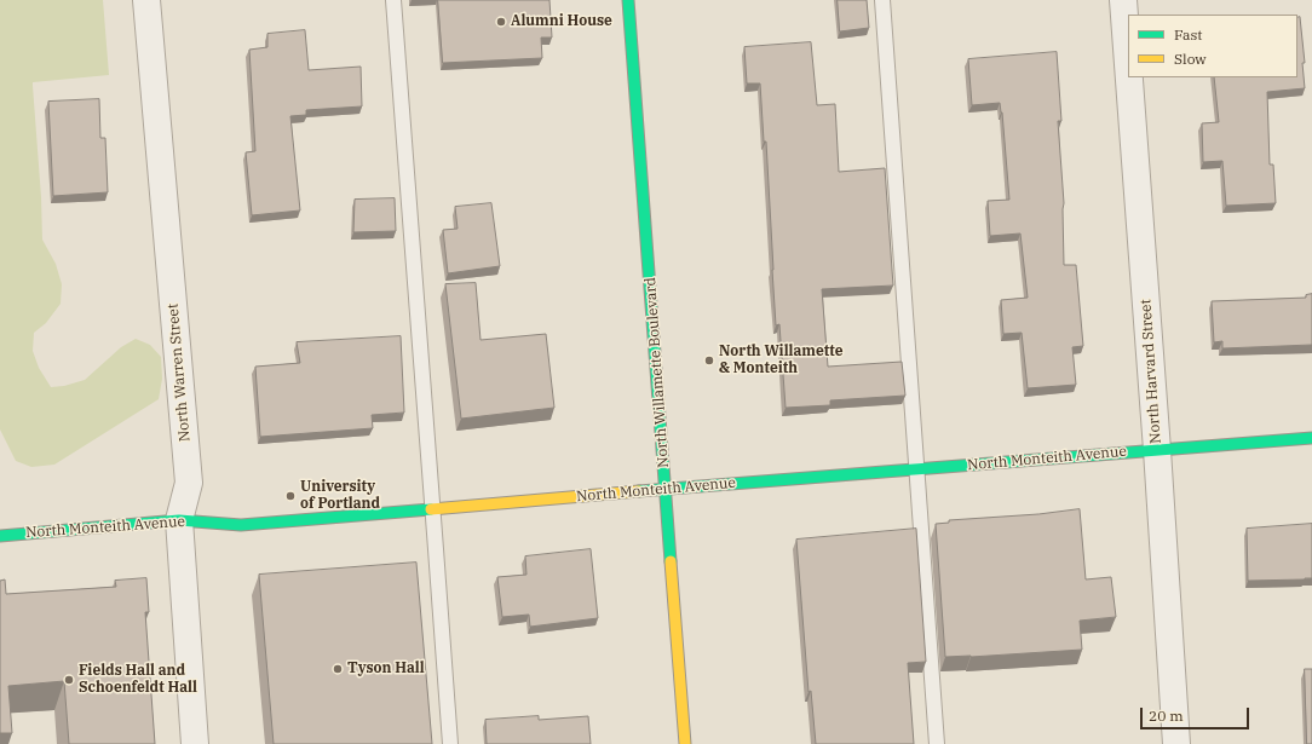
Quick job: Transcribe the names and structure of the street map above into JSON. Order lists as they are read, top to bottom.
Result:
{
  "streets": {
    "street": [
      "North Harvard Street",
      "North Warren Street",
      "North Willamette Boulevard",
      "North Monteith Avenue"
    ]
  },
  "crossings": [
    ["North Harvard Street", "North Monteith Avenue"],
    ["North Warren Street", "North Monteith Avenue"],
    ["North Willamette Boulevard", "North Monteith Avenue"]
  ],
  "places": [
    "Alumni House",
    "North Willamette & Monteith",
    "University of Portland",
    "Tyson Hall",
    "Fields Hall and Schoenfeldt Hall"
  ],
  "legend": ["Fast", "Slow"],
  "scale_bar": "20 m"
}
